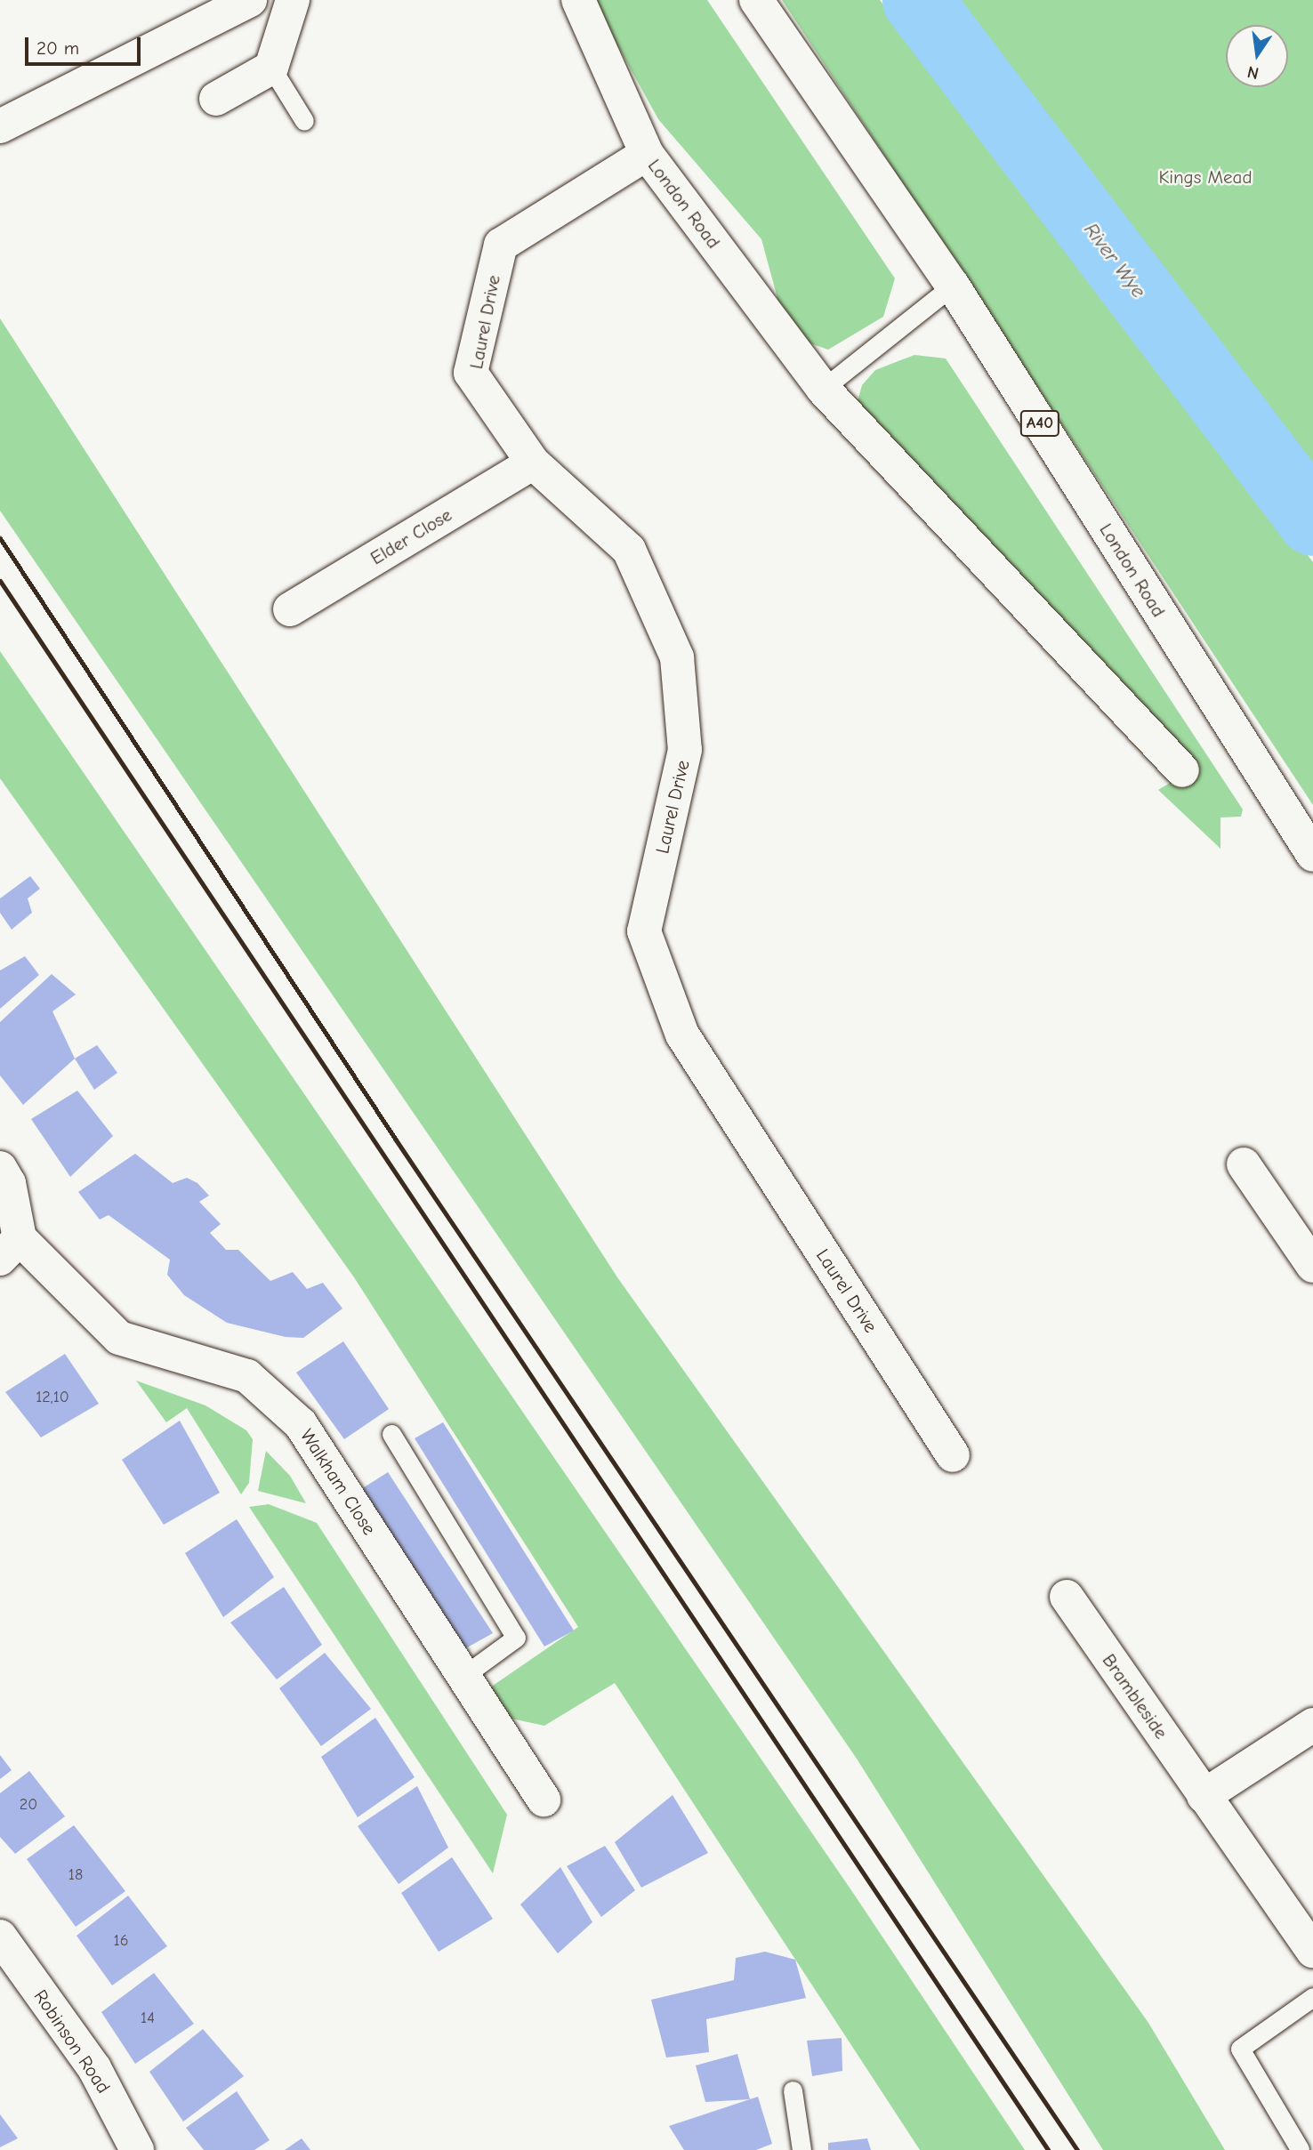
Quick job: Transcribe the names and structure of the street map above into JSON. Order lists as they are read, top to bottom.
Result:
{
  "streets": {
    "street": [
      "London Road",
      "Laurel Drive",
      "A40",
      "Elder Close",
      "Walkham Close",
      "Brambleside",
      "Robinson Road"
    ]
  },
  "crossings": [
    ["London Road", "Laurel Drive"],
    ["Laurel Drive", "Elder Close"]
  ],
  "water": ["River Wye"],
  "parks": ["Kings Mead"],
  "house_numbers": [
    "12,10",
    "20",
    "18",
    "16",
    "14"
  ],
  "scale_bar": "20 m",
  "north": "bottom"
}
